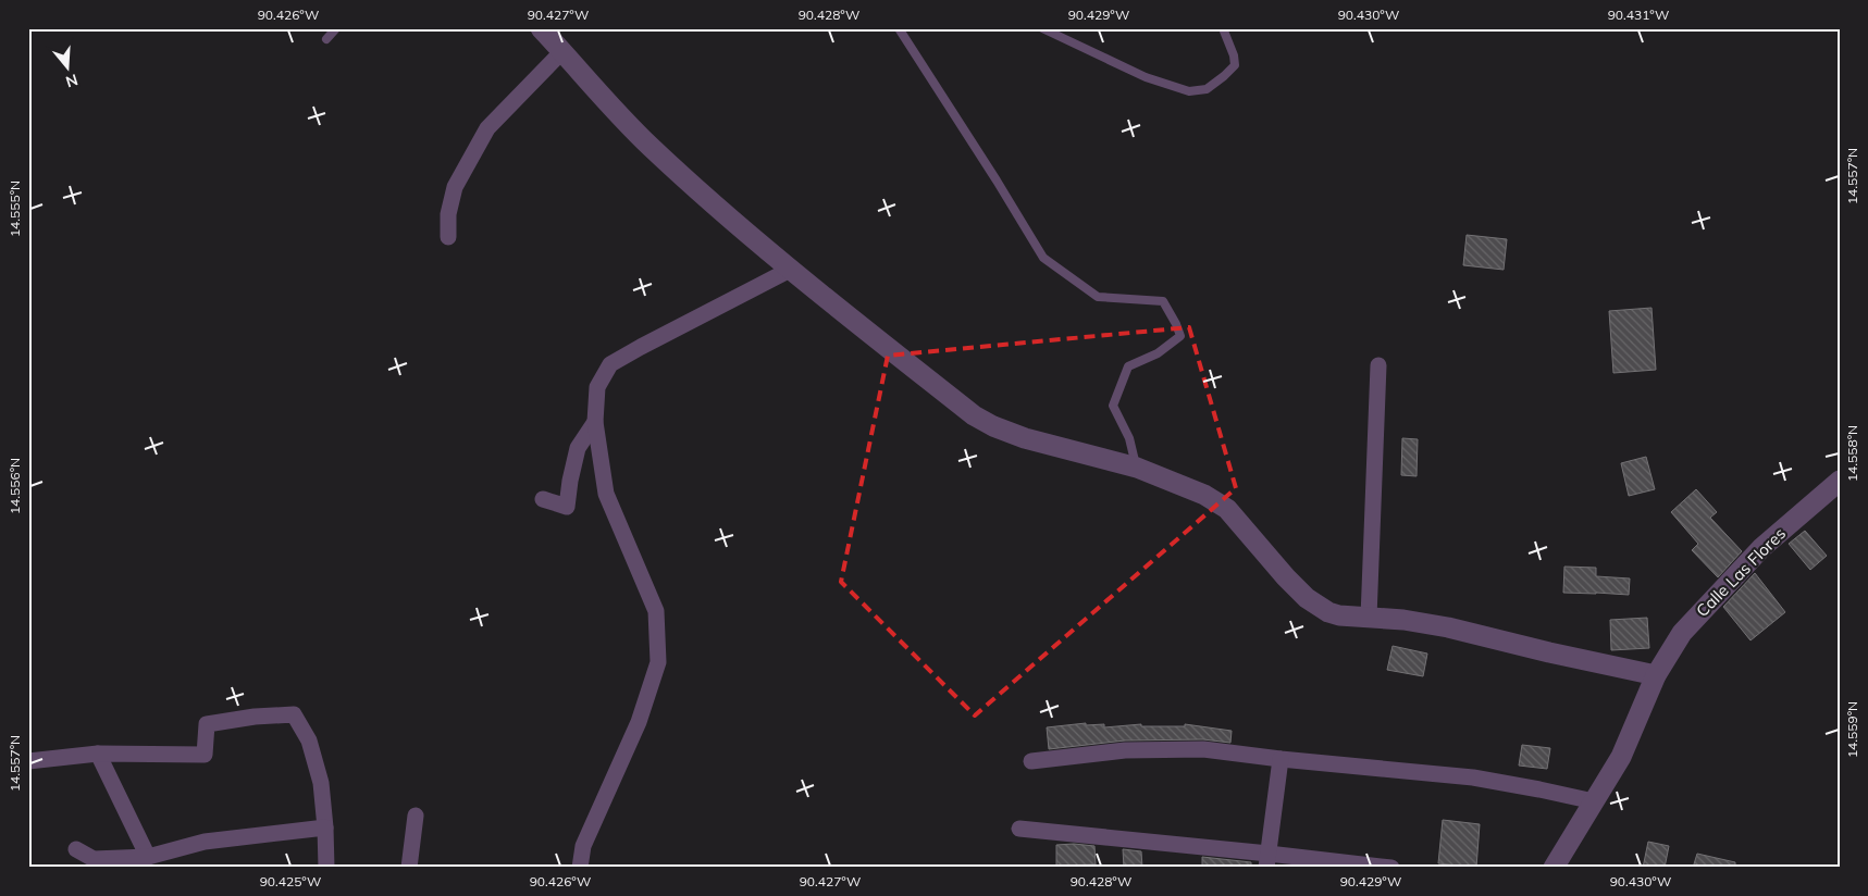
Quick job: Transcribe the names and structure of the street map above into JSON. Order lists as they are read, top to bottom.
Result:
{
  "streets": {
    "street": ["Calle Las Flores"]
  },
  "north": "bottom",
  "coordinates": [
    "90.426°W",
    "90.427°W",
    "90.428°W",
    "90.429°W",
    "90.430°W",
    "90.431°W",
    "14.557°N",
    "14.555°N",
    "14.558°N",
    "14.556°N",
    "14.559°N",
    "90.425°W"
  ]
}
